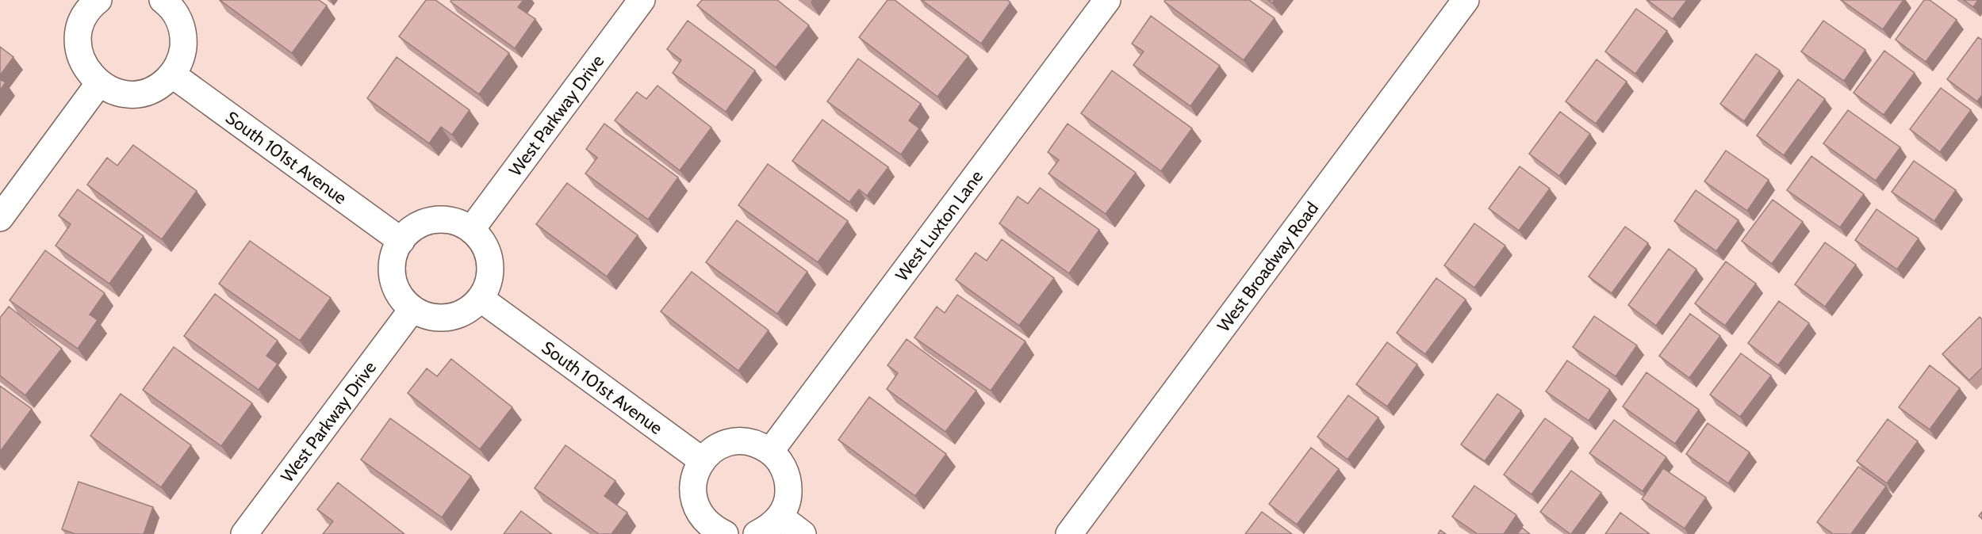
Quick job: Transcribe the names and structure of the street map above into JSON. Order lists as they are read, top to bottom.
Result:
{
  "streets": {
    "street": [
      "West Parkway Drive",
      "South 101st Avenue",
      "West Luxton Lane",
      "West Broadway Road"
    ]
  },
  "crossings": [
    ["West Parkway Drive", "South 101st Avenue"]
  ]
}
